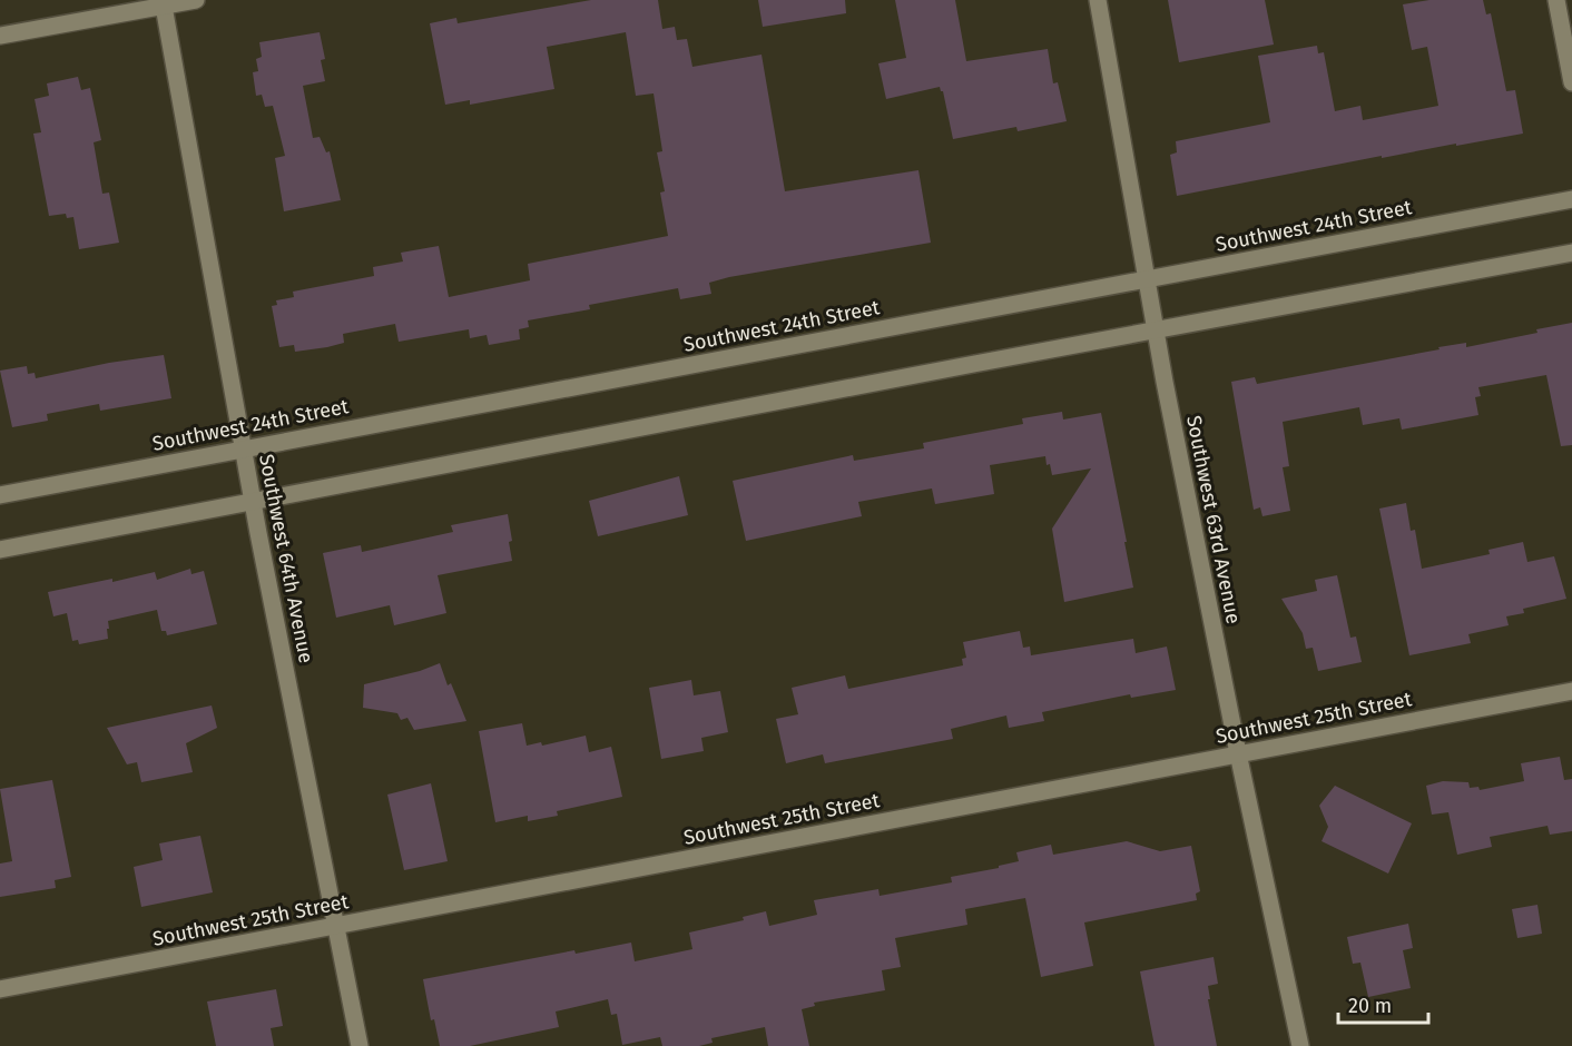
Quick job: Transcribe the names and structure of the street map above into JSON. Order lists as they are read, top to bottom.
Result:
{
  "streets": {
    "street": [
      "Southwest 24th Street",
      "Southwest 63rd Avenue",
      "Southwest 64th Avenue",
      "Southwest 25th Street"
    ]
  },
  "crossings": [
    ["Southwest 24th Street", "Southwest 63rd Avenue"],
    ["Southwest 24th Street", "Southwest 64th Avenue"],
    ["Southwest 63rd Avenue", "Southwest 25th Street"],
    ["Southwest 64th Avenue", "Southwest 25th Street"]
  ],
  "scale_bar": "20 m"
}
